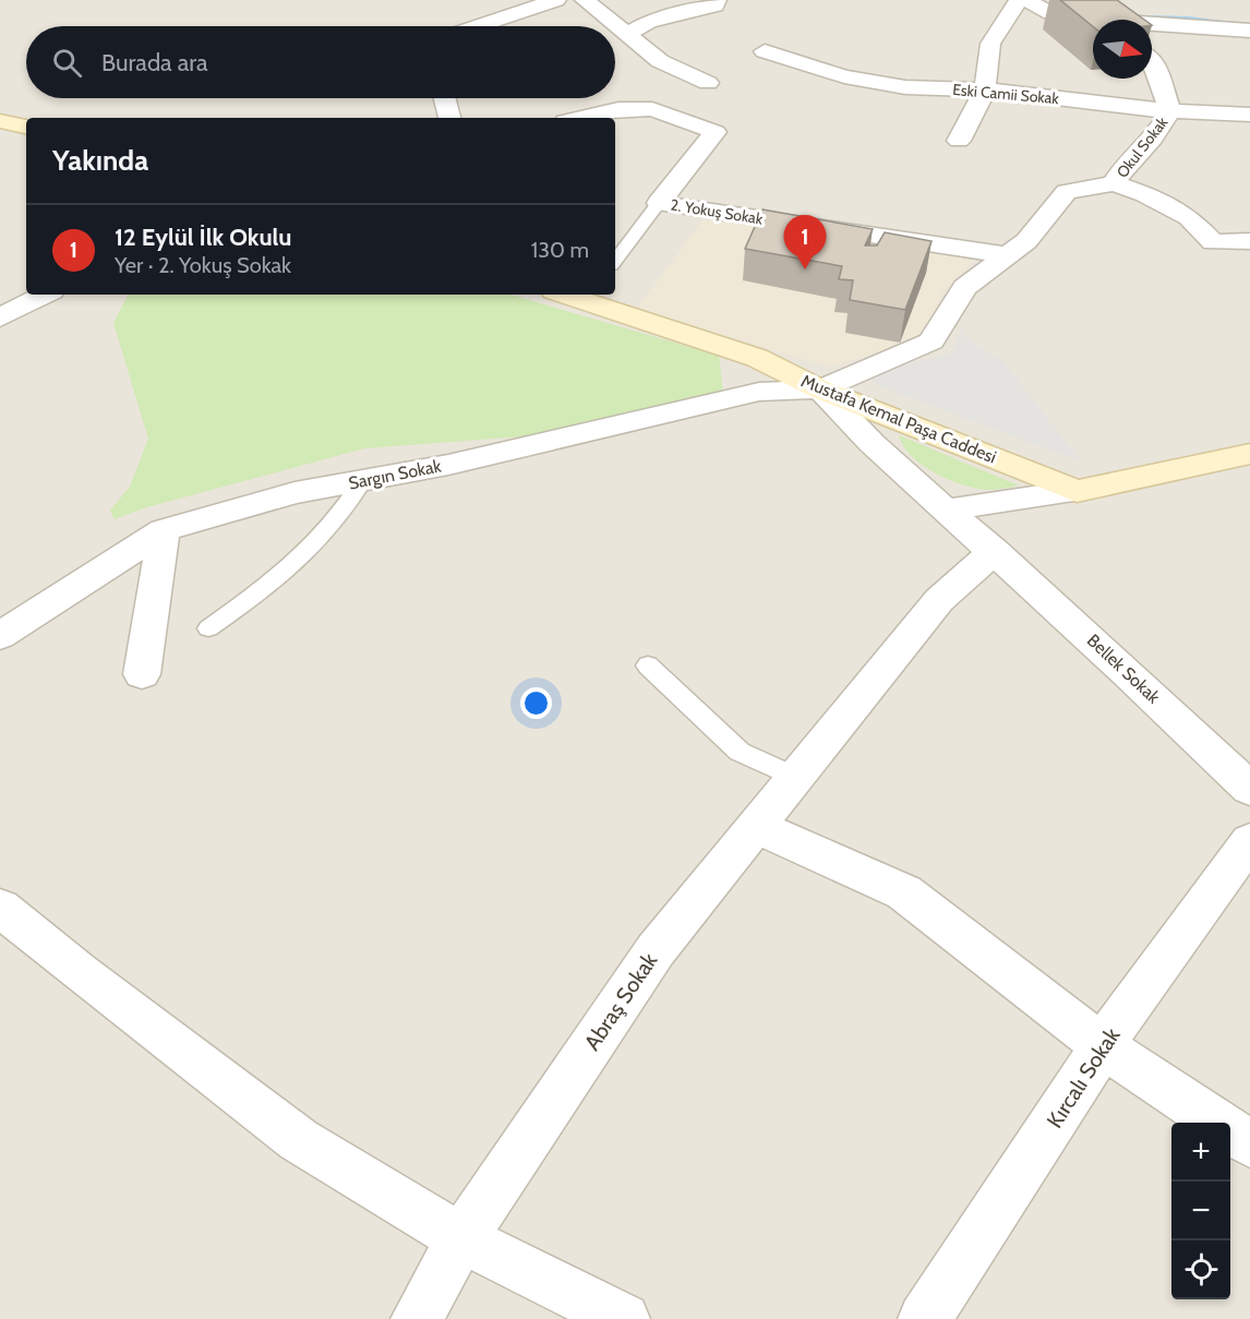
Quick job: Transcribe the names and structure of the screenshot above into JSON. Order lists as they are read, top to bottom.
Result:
{
  "streets": {
    "street": [
      "Eski Camii Sokak",
      "Okul Sokak",
      "2. Yokuş Sokak",
      "Mustafa Kemal Paşa Caddesi",
      "Sargın Sokak",
      "Bellek Sokak",
      "Abraş Sokak",
      "Kırcalı Sokak"
    ]
  },
  "crossings": [
    ["Eski Camii Sokak", "Okul Sokak"],
    ["Mustafa Kemal Paşa Caddesi", "Sargın Sokak"],
    ["Mustafa Kemal Paşa Caddesi", "Bellek Sokak"],
    ["Sargın Sokak", "Bellek Sokak"],
    ["Bellek Sokak", "Abraş Sokak"]
  ],
  "north": "right",
  "page": {
    "search": "Burada ara",
    "heading": "Yakında",
    "list": [
      {
        "mark": "1",
        "name": "12 Eylül İlk Okulu",
        "note": "Yer · 2. Yokuş Sokak",
        "value": "130 m"
      }
    ],
    "pins": "1",
    "map_buttons": ["+", "−"]
  }
}
